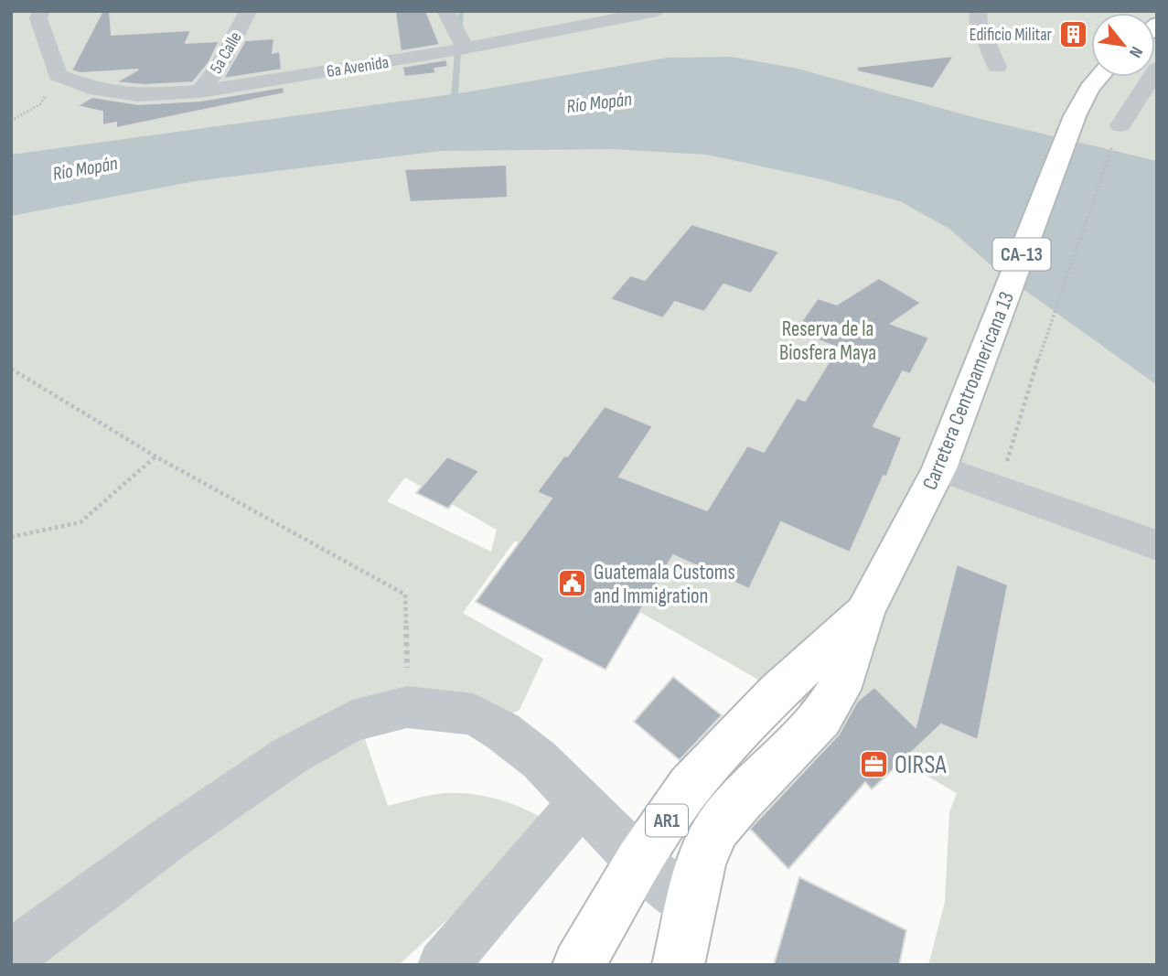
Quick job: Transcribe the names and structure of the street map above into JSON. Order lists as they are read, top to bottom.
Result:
{
  "streets": {
    "highway": ["CA-13", "Carretera Centroamericana 13", "AR1"],
    "street": ["5a Calle", "6a Avenida"]
  },
  "crossings": [
    ["5a Calle", "6a Avenida"],
    ["Carretera Centroamericana 13", "AR1"]
  ],
  "water": ["Río Mopán"],
  "parks": ["Reserva de la Biosfera Maya"],
  "places": {
    "building": ["Edificio Militar"],
    "public building": ["Guatemala Customs and Immigration"],
    "office": ["OIRSA"]
  },
  "north": "bottom right"
}
